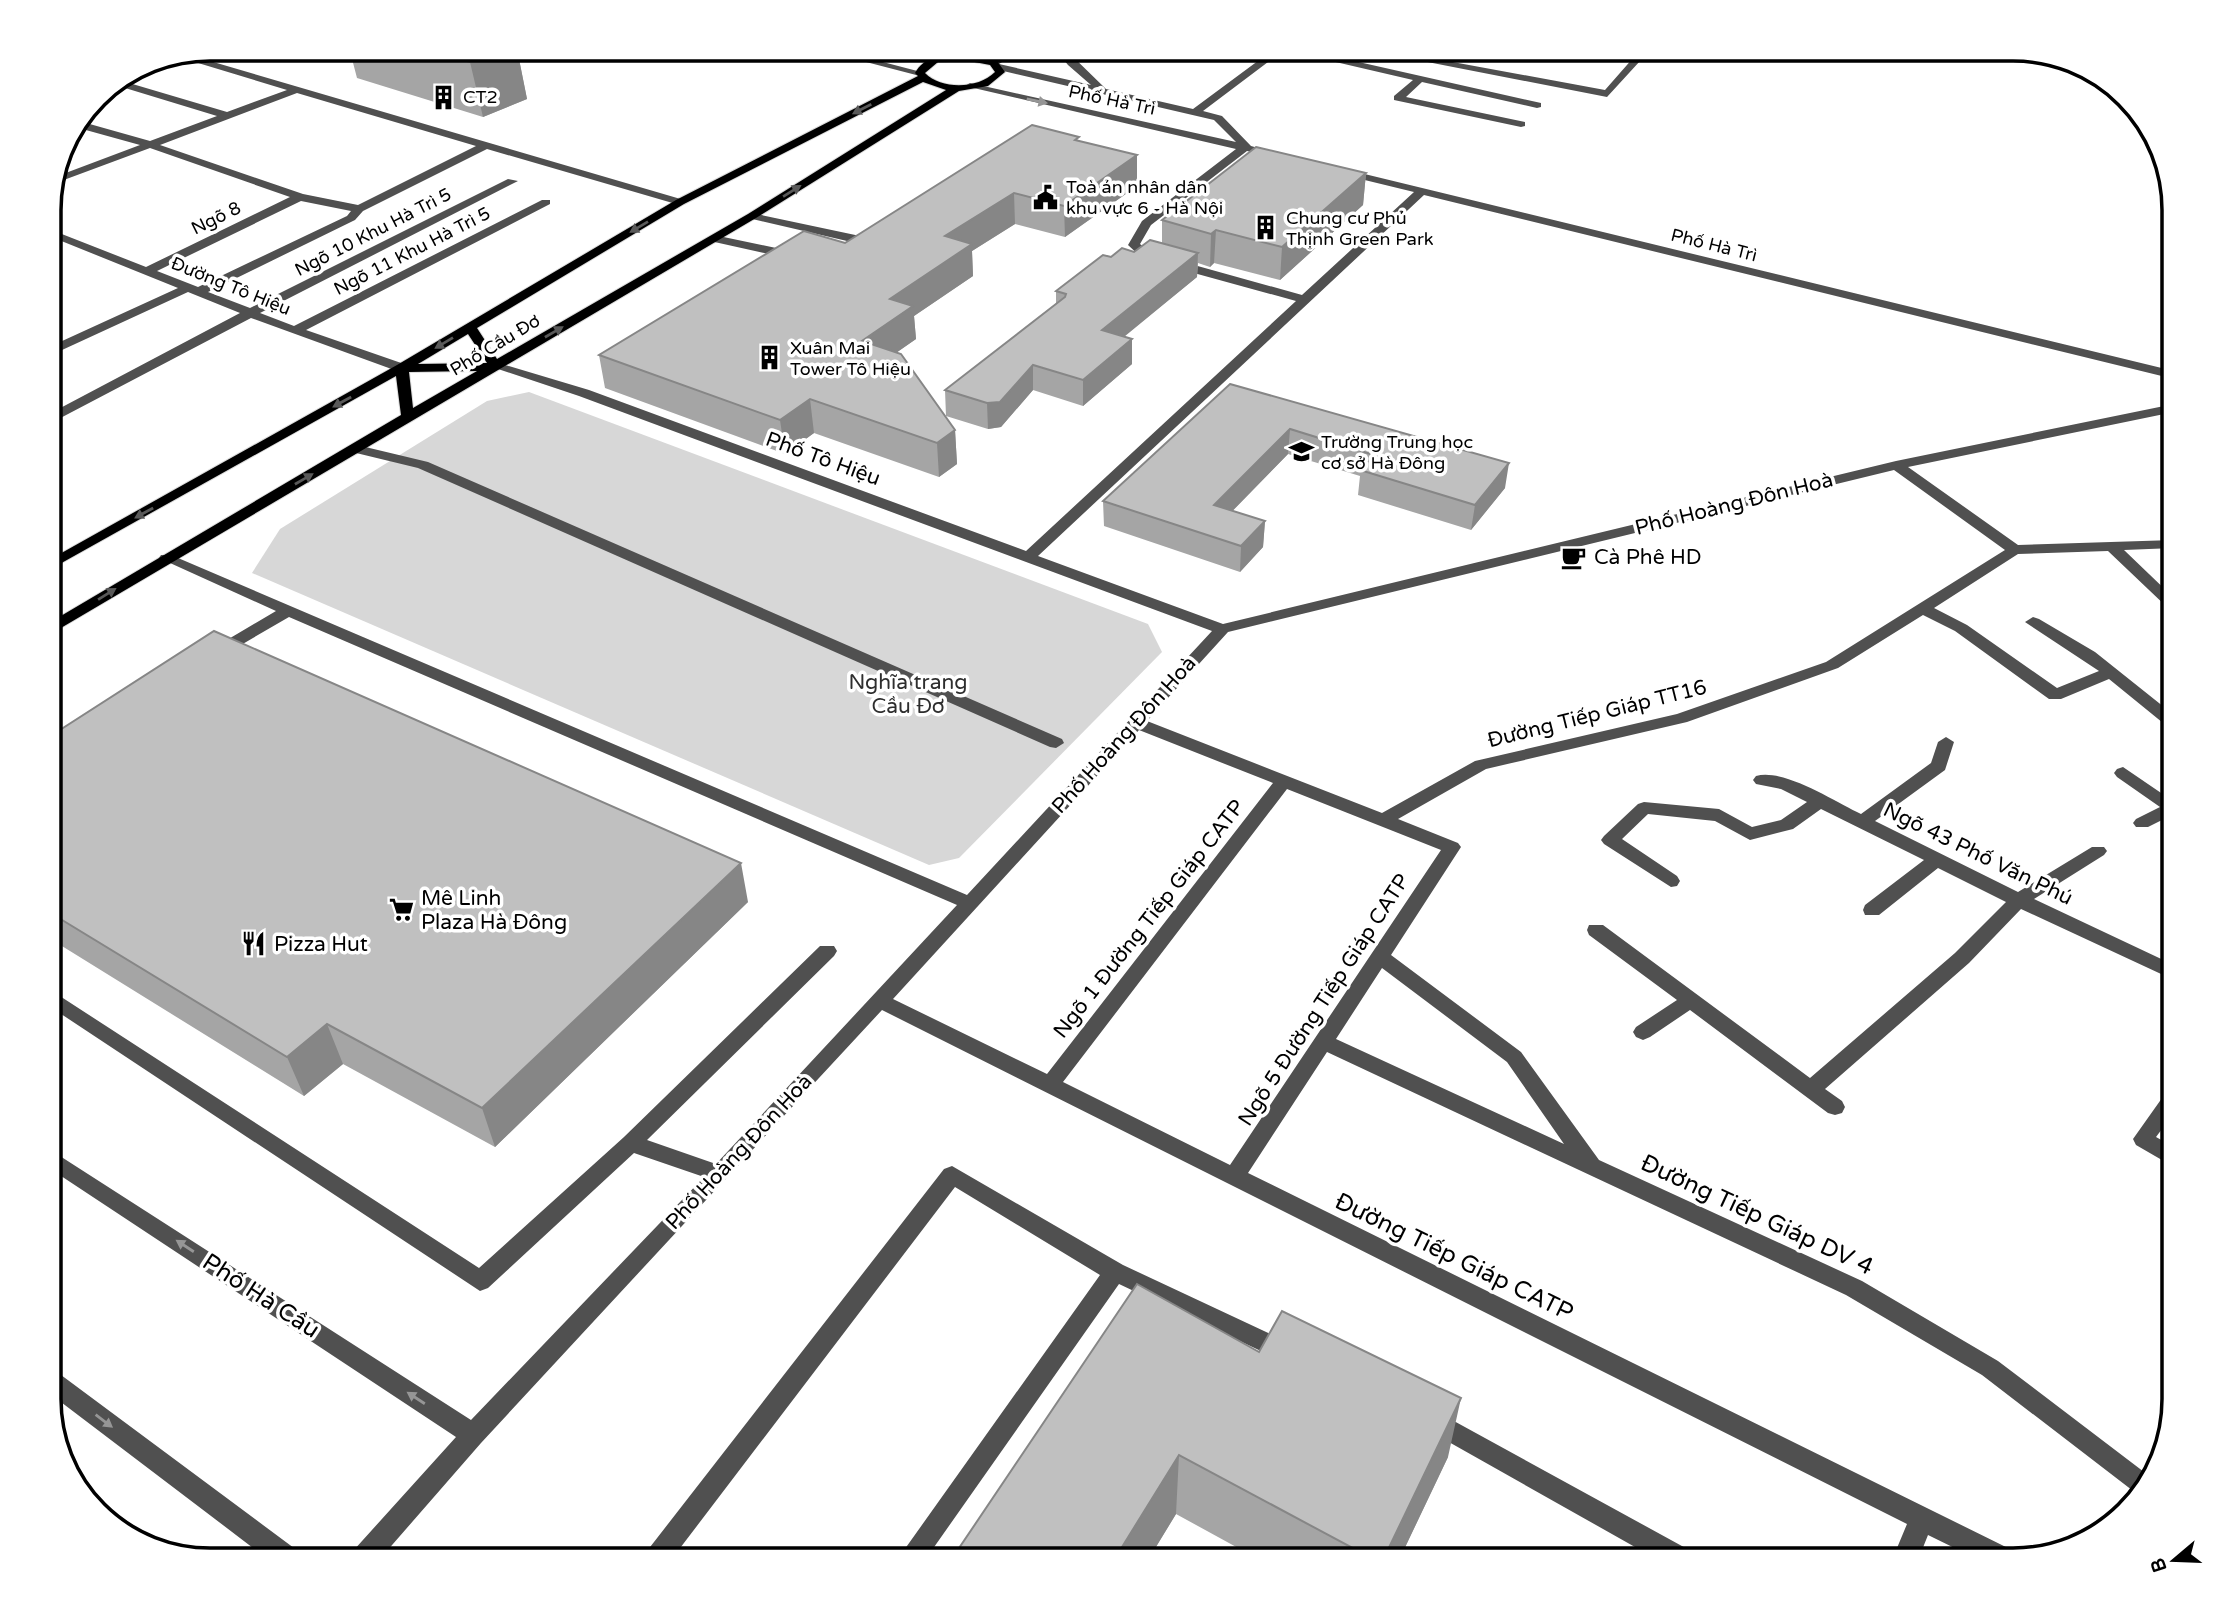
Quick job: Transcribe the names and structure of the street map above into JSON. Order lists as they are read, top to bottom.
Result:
{
  "streets": {
    "main road": ["Phố Cầu Đơ", "Phố Tô Hiệu"],
    "street": [
      "Phố Hà Trì",
      "Ngõ 8",
      "Ngõ 10 Khu Hà Trì 5",
      "Ngõ 11 Khu Hà Trì 5",
      "Đường Tô Hiệu",
      "Phố Hoàng Đôn Hoà",
      "Đường Tiếp Giáp TT16",
      "Ngõ 43 Phố Văn Phú",
      "Ngõ 1 Đường Tiếp Giáp CATP",
      "Ngõ 5 Đường Tiếp Giáp CATP",
      "Đường Tiếp Giáp DV 4",
      "Đường Tiếp Giáp CATP",
      "Phố Hà Cầu"
    ]
  },
  "crossings": [
    ["Phố Hà Trì", "Phố Cầu Đơ"],
    ["Ngõ 8", "Đường Tô Hiệu"],
    ["Ngõ 10 Khu Hà Trì 5", "Đường Tô Hiệu"],
    ["Ngõ 11 Khu Hà Trì 5", "Đường Tô Hiệu"],
    ["Đường Tô Hiệu", "Phố Cầu Đơ"],
    ["Đường Tô Hiệu", "Phố Tô Hiệu"],
    ["Phố Cầu Đơ", "Phố Tô Hiệu"],
    ["Phố Tô Hiệu", "Phố Hoàng Đôn Hoà"],
    ["Phố Hoàng Đôn Hoà", "Đường Tiếp Giáp CATP"],
    ["Phố Hoàng Đôn Hoà", "Phố Hà Cầu"],
    ["Đường Tiếp Giáp TT16", "Ngõ 5 Đường Tiếp Giáp CATP"],
    ["Ngõ 1 Đường Tiếp Giáp CATP", "Đường Tiếp Giáp CATP"],
    ["Ngõ 5 Đường Tiếp Giáp CATP", "Đường Tiếp Giáp DV 4"],
    ["Ngõ 5 Đường Tiếp Giáp CATP", "Đường Tiếp Giáp CATP"]
  ],
  "one_way": ["Phố Hà Cầu"],
  "parks": ["Nghĩa trang Cầu Đơ"],
  "places": {
    "building": ["CT2", "Chung cư Phú Thịnh Green Park", "Xuân Mai Tower Tô Hiệu"],
    "public building": ["Toà án nhân dân khu vực 6 - Hà Nội"],
    "school or university": ["Trường Trung học cơ sở Hà Đông"],
    "cafe": ["Cà Phê HD"],
    "supermarket": ["Mê Linh Plaza Hà Đông"],
    "restaurant": ["Pizza Hut"]
  },
  "north": "left"
}
